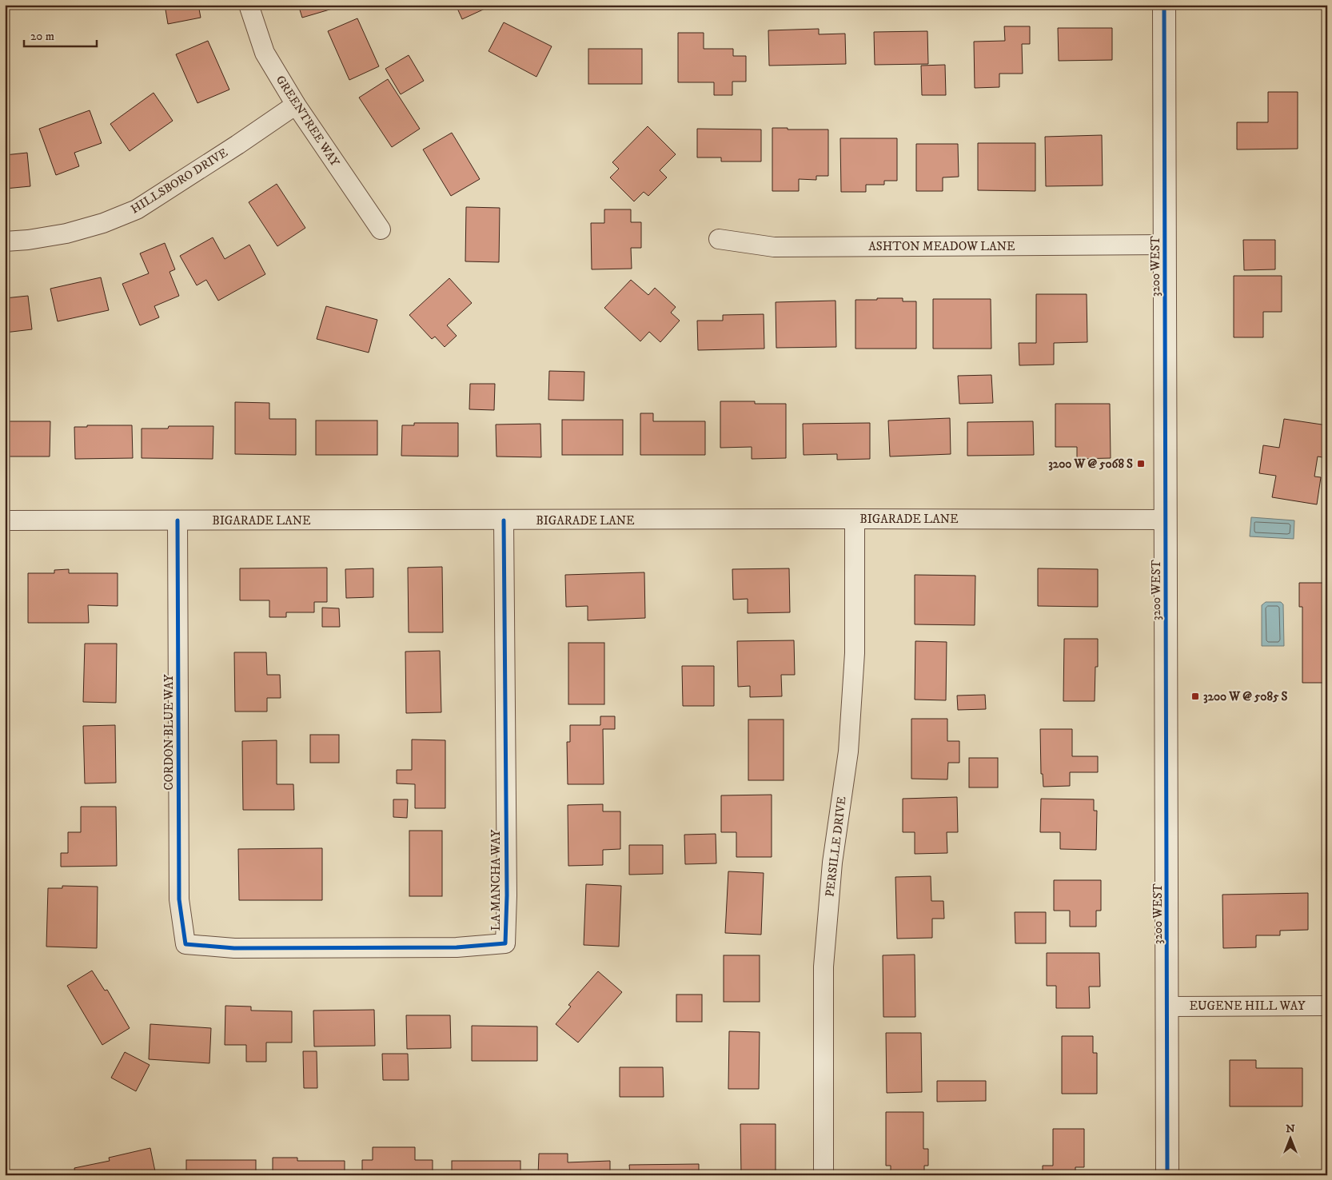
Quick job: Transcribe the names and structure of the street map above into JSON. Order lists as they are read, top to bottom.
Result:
{
  "streets": {
    "street": [
      "GREENTREE WAY",
      "HILLSBORO DRIVE",
      "ASHTON MEADOW LANE",
      "3200 WEST",
      "BIGARADE LANE",
      "CORDON BLUE WAY",
      "PERSILLE DRIVE",
      "LA MANCHA WAY",
      "EUGENE HILL WAY"
    ]
  },
  "crossings": [
    ["GREENTREE WAY", "HILLSBORO DRIVE"],
    ["ASHTON MEADOW LANE", "3200 WEST"],
    ["3200 WEST", "BIGARADE LANE"],
    ["3200 WEST", "EUGENE HILL WAY"],
    ["BIGARADE LANE", "CORDON BLUE WAY"],
    ["BIGARADE LANE", "PERSILLE DRIVE"],
    ["BIGARADE LANE", "LA MANCHA WAY"],
    ["CORDON BLUE WAY", "LA MANCHA WAY"]
  ],
  "places": {
    "transit": ["3200 W @ 5068 S", "3200 W @ 5085 S"]
  },
  "scale_bar": "20 m",
  "north": "top"
}
